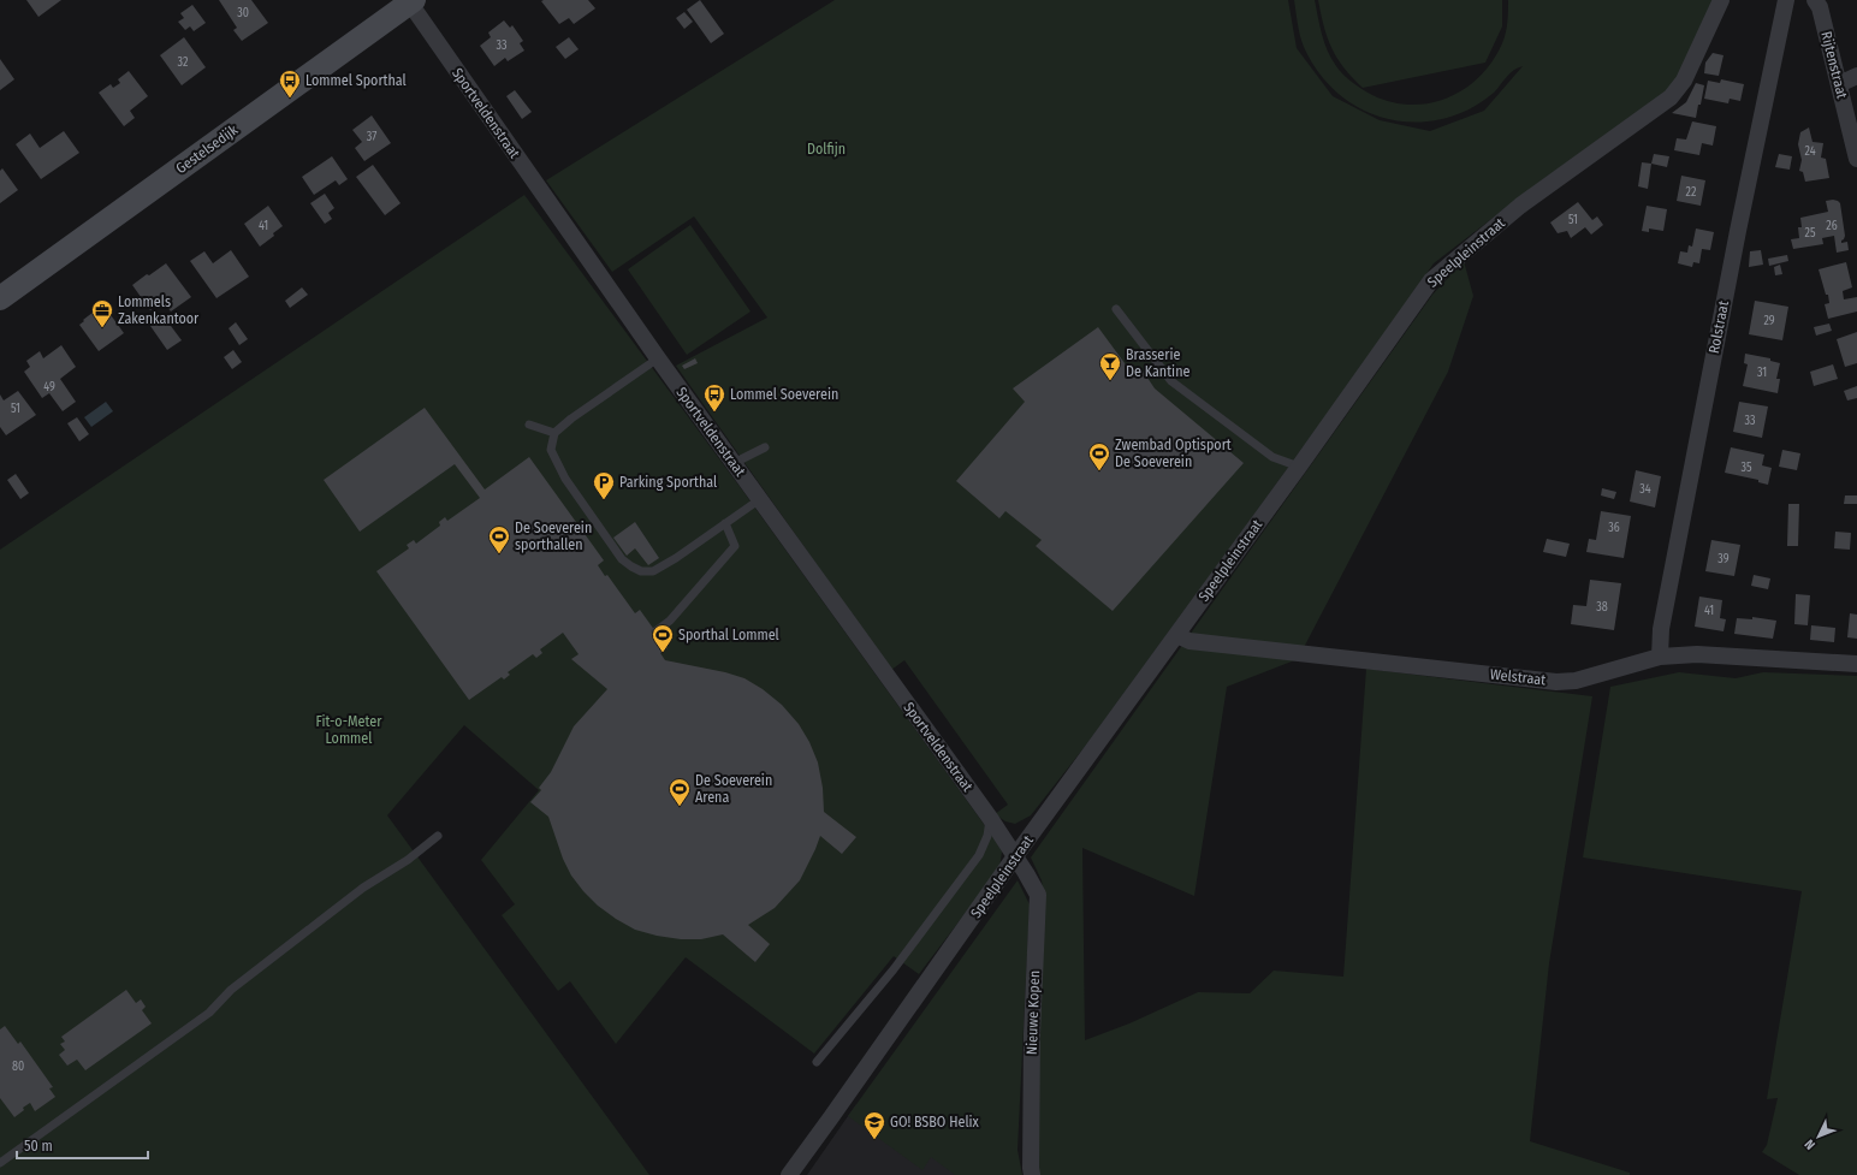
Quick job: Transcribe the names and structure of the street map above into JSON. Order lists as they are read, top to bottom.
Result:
{
  "streets": {
    "main road": ["Gestelsedijk"],
    "street": [
      "Rijtenstraat",
      "Sportveldenstraat",
      "Speelpleinstraat",
      "Rolstraat",
      "Welstraat",
      "Nieuwe Kopen"
    ]
  },
  "crossings": [
    ["Sportveldenstraat", "Gestelsedijk"],
    ["Sportveldenstraat", "Speelpleinstraat"],
    ["Sportveldenstraat", "Nieuwe Kopen"],
    ["Speelpleinstraat", "Welstraat"],
    ["Speelpleinstraat", "Nieuwe Kopen"],
    ["Rolstraat", "Welstraat"]
  ],
  "parks": ["Dolfijn", "Fit-o-Meter Lommel"],
  "places": {
    "bus stop": ["Lommel Sporthal", "Lommel Soeverein"],
    "office": ["Lommels Zakenkantoor"],
    "bar": ["Brasserie De Kantine"],
    "sports": [
      "Zwembad Optisport De Soeverein",
      "De Soeverein sporthallen",
      "Sporthal Lommel",
      "De Soeverein Arena"
    ],
    "parking": ["Parking Sporthal"],
    "school or university": ["GO! BSBO Helix"]
  },
  "house_numbers": [
    "30",
    "33",
    "32",
    "37",
    "24",
    "22",
    "51",
    "41",
    "26",
    "25",
    "29",
    "31",
    "49",
    "51",
    "33",
    "35",
    "34",
    "36",
    "39",
    "38",
    "41",
    "80"
  ],
  "scale_bar": "50 m",
  "north": "bottom left"
}
